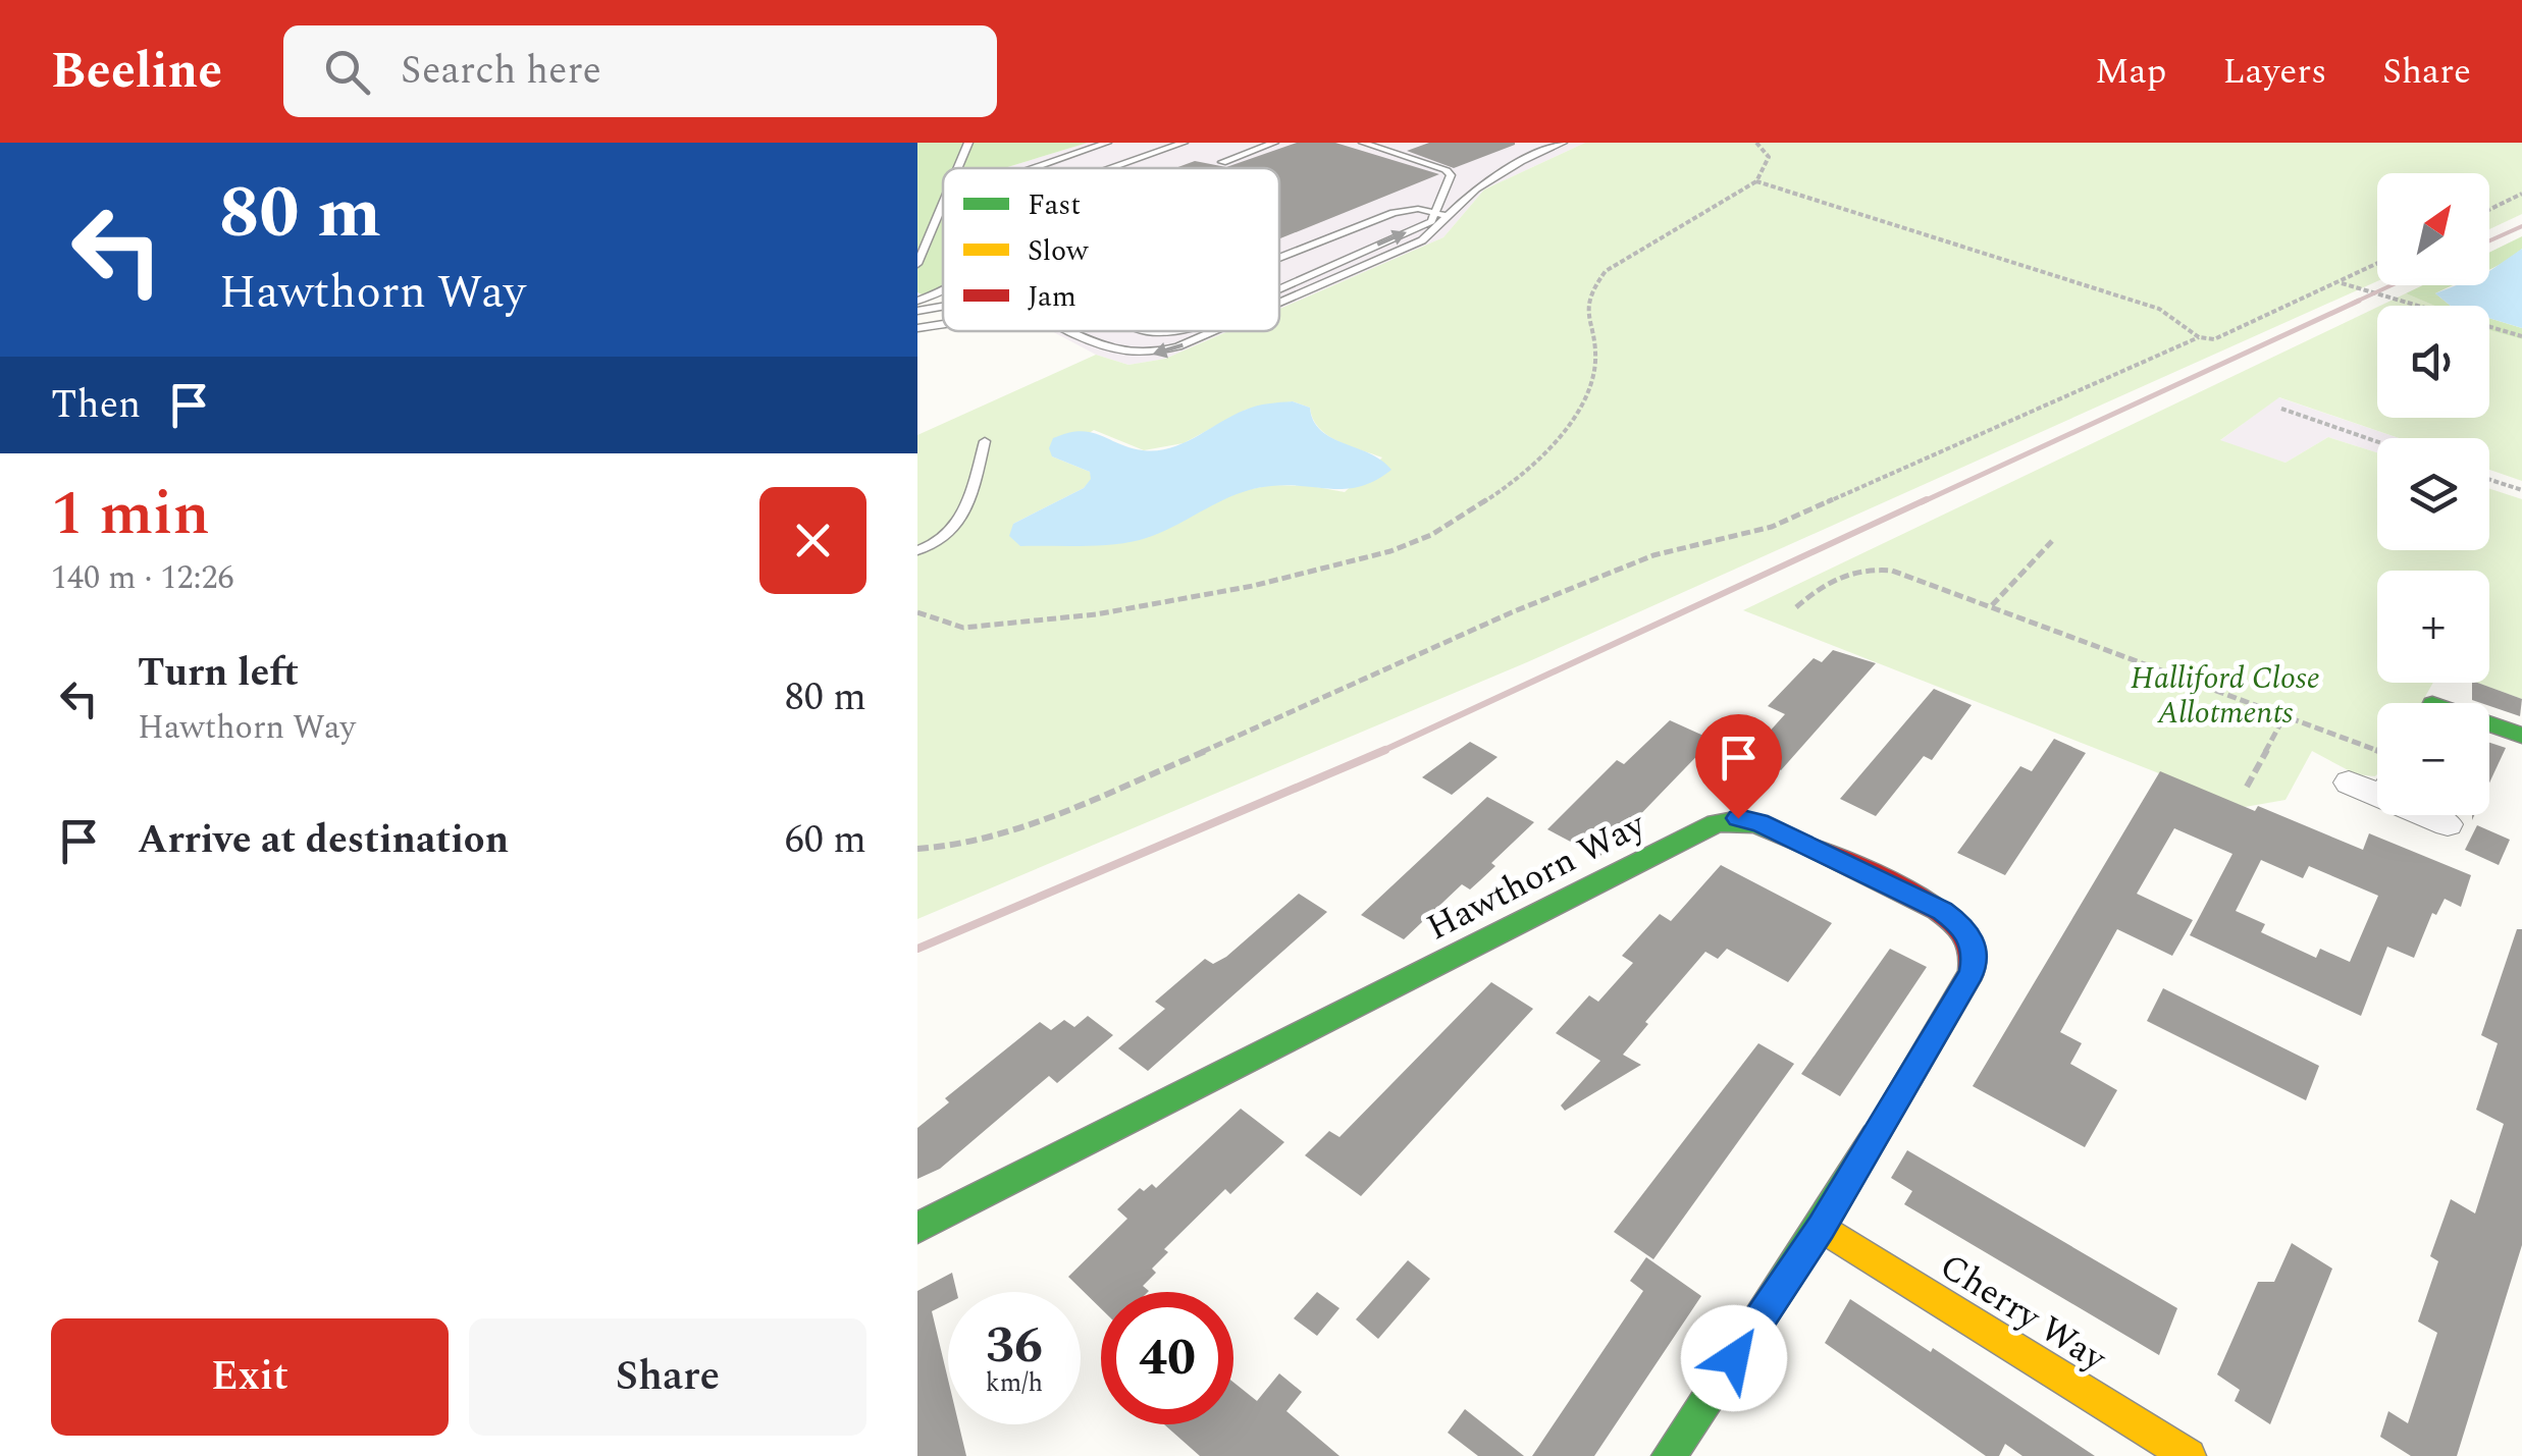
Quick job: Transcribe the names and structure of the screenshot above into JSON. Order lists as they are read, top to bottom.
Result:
{
  "streets": {
    "street": ["Hawthorn Way", "Cherry Way"]
  },
  "crossings": [
    ["Hawthorn Way", "Cherry Way"]
  ],
  "parks": ["Halliford Close Allotments"],
  "legend": ["Fast", "Slow", "Jam"],
  "north": "top right",
  "page": {
    "header": "Beeline",
    "search": "Search here",
    "nav": ["Map", "Layers", "Share"],
    "turn": ["80 m", "Hawthorn Way"],
    "map_buttons": ["+", "−"],
    "then": "Then",
    "heading": ["1 min", "140 m · 12:26"],
    "list": [
      {
        "name": "Turn left",
        "note": "Hawthorn Way",
        "value": "80 m"
      },
      {
        "name": "Arrive at destination",
        "value": "60 m"
      }
    ],
    "speed": "36 km/h",
    "limit": "40",
    "buttons": ["Exit", "Share"]
  }
}
